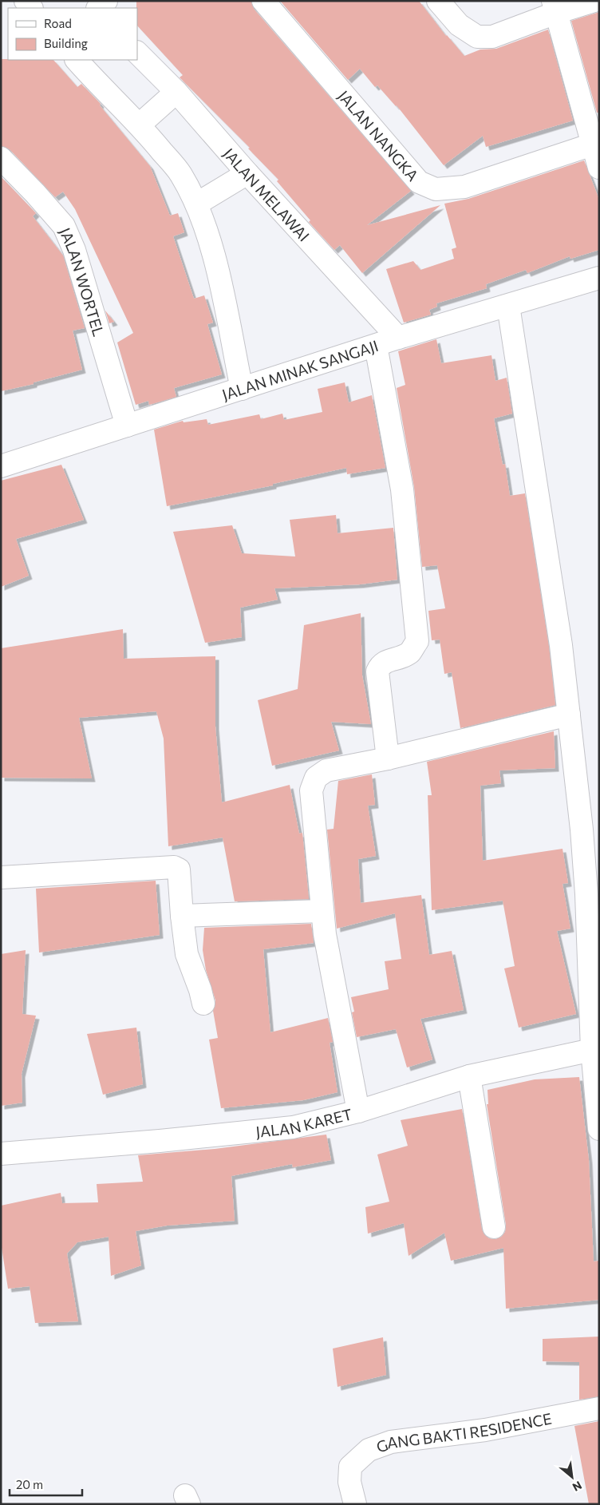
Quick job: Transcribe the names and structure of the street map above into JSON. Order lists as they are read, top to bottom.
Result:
{
  "streets": {
    "street": [
      "JALAN NANGKA",
      "JALAN MELAWAI",
      "JALAN WORTEL",
      "JALAN MINAK SANGAJI",
      "JALAN KARET",
      "GANG BAKTI RESIDENCE"
    ]
  },
  "crossings": [
    ["JALAN MELAWAI", "JALAN MINAK SANGAJI"],
    ["JALAN WORTEL", "JALAN MINAK SANGAJI"]
  ],
  "legend": ["Road", "Building"],
  "scale_bar": "20 m",
  "north": "bottom right"
}
